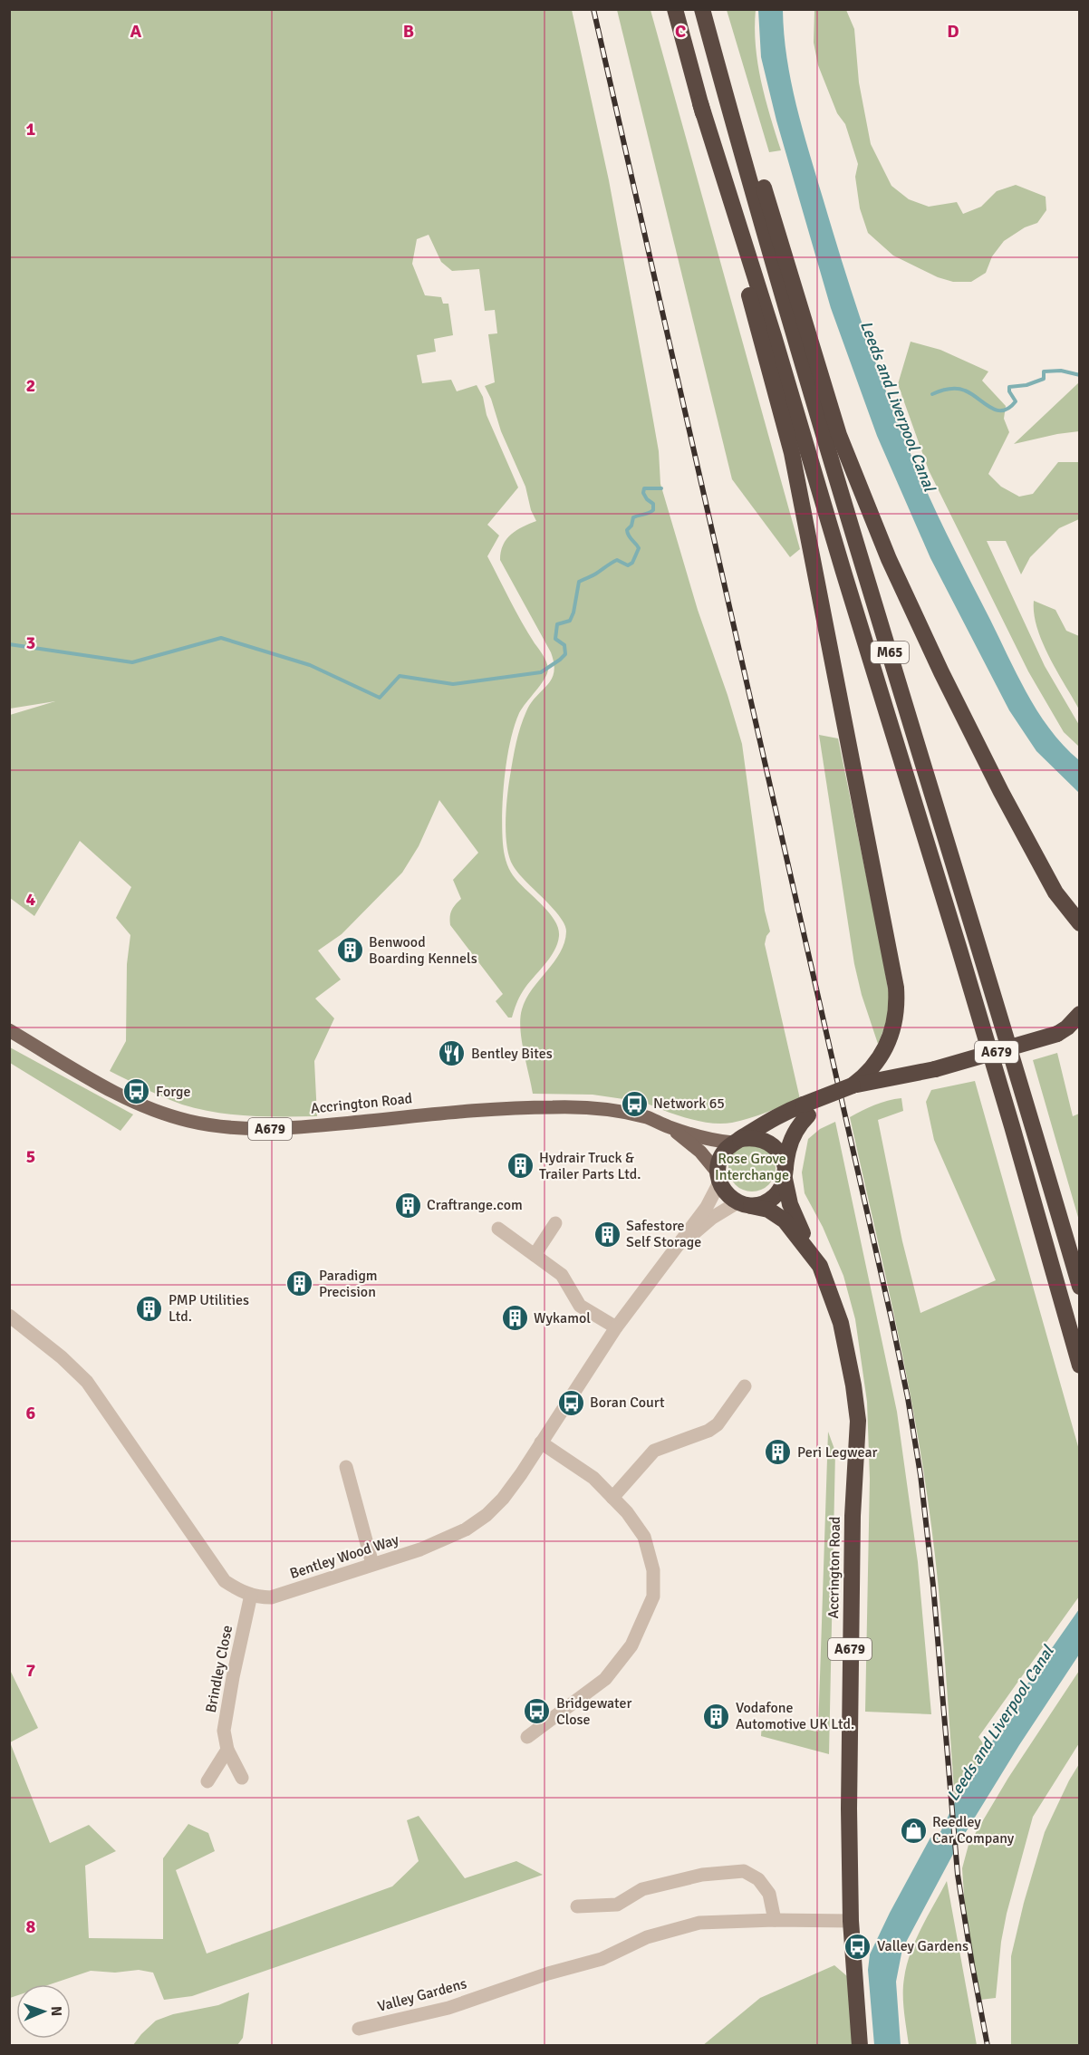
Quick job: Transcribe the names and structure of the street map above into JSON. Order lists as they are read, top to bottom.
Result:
{
  "streets": {
    "highway": ["M65", "A679", "Accrington Road"],
    "street": ["Bentley Wood Way", "Brindley Close", "Valley Gardens"]
  },
  "crossings": [
    ["A679", "Accrington Road"],
    ["A679", "Bentley Wood Way"],
    ["Accrington Road", "Bentley Wood Way"],
    ["Accrington Road", "Valley Gardens"],
    ["Bentley Wood Way", "Brindley Close"]
  ],
  "water": ["Leeds and Liverpool Canal"],
  "parks": ["Rose Grove Interchange"],
  "places": {
    "building": [
      "Benwood Boarding Kennels",
      "Hydrair Truck & Trailer Parts Ltd.",
      "Craftrange.com",
      "Safestore Self Storage",
      "Paradigm Precision",
      "PMP Utilities Ltd.",
      "Wykamol",
      "Peri Legwear",
      "Vodafone Automotive UK Ltd."
    ],
    "restaurant": ["Bentley Bites"],
    "bus stop": [
      "Forge",
      "Network 65",
      "Boran Court",
      "Bridgewater Close",
      "Valley Gardens"
    ],
    "shop": ["Reedley Car Company"]
  },
  "north": "right",
  "grid": {
    "columns": [
      "A",
      "B",
      "C",
      "D"
    ],
    "rows": [
      "1",
      "2",
      "3",
      "4",
      "5",
      "6",
      "7",
      "8"
    ]
  }
}
